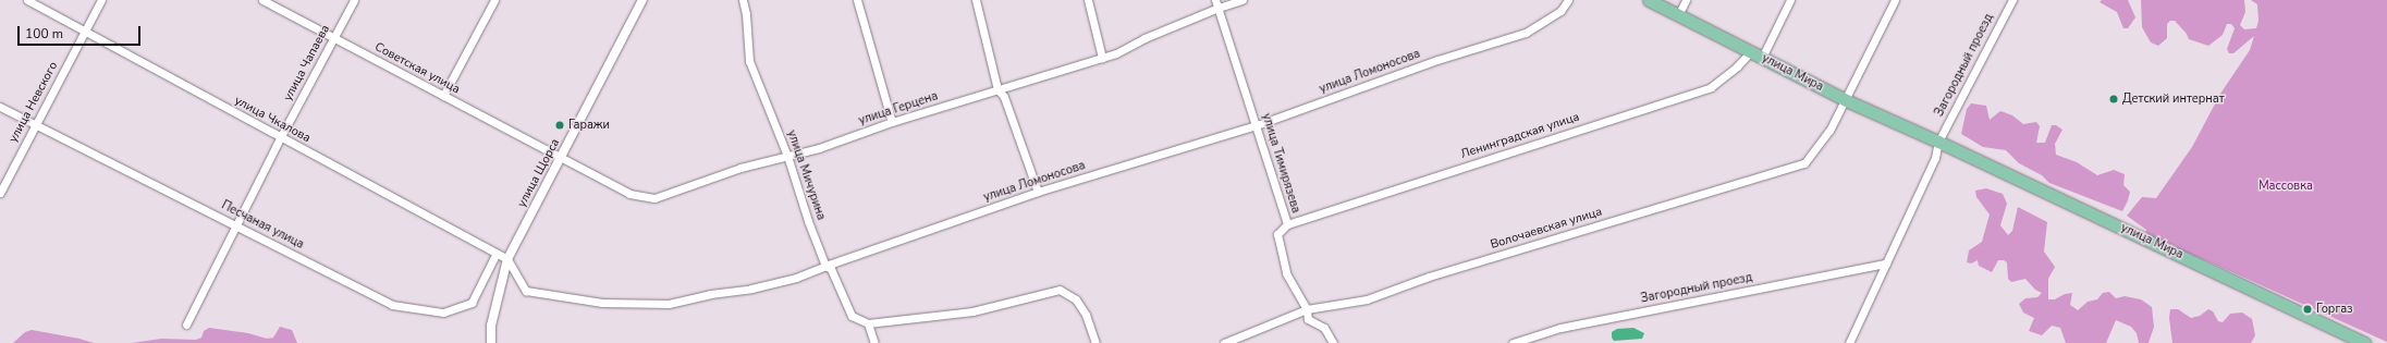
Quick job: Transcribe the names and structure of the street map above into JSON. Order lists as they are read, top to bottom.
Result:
{
  "streets": {
    "main road": ["улица Мира"],
    "street": [
      "улица Чапаева",
      "Загородный проезд",
      "Советская улица",
      "улица Ломоносова",
      "улица Невского",
      "улица Герцена",
      "улица Чкалова",
      "Ленинградская улица",
      "улица Тимирязева",
      "улица Щорса",
      "улица Мичурина",
      "Песчаная улица",
      "Волочаевская улица"
    ]
  },
  "crossings": [
    ["улица Чапаева", "Советская улица"],
    ["улица Чапаева", "улица Чкалова"],
    ["улица Чапаева", "Песчаная улица"],
    ["Загородный проезд", "улица Мира"],
    ["Советская улица", "улица Герцена"],
    ["Советская улица", "улица Щорса"],
    ["улица Ломоносова", "улица Чкалова"],
    ["улица Ломоносова", "улица Тимирязева"],
    ["улица Ломоносова", "улица Щорса"],
    ["улица Ломоносова", "улица Мичурина"],
    ["улица Мира", "Ленинградская улица"],
    ["улица Мира", "Волочаевская улица"],
    ["улица Невского", "улица Чкалова"],
    ["улица Невского", "Песчаная улица"],
    ["улица Герцена", "улица Тимирязева"],
    ["улица Герцена", "улица Щорса"],
    ["улица Герцена", "улица Мичурина"],
    ["улица Чкалова", "улица Щорса"],
    ["улица Чкалова", "Песчаная улица"],
    ["Ленинградская улица", "улица Тимирязева"],
    ["улица Тимирязева", "Волочаевская улица"]
  ],
  "parks": ["Массовка"],
  "places": ["Детский интернат", "Гаражи", "Горгаз"],
  "scale_bar": "100 m"
}
